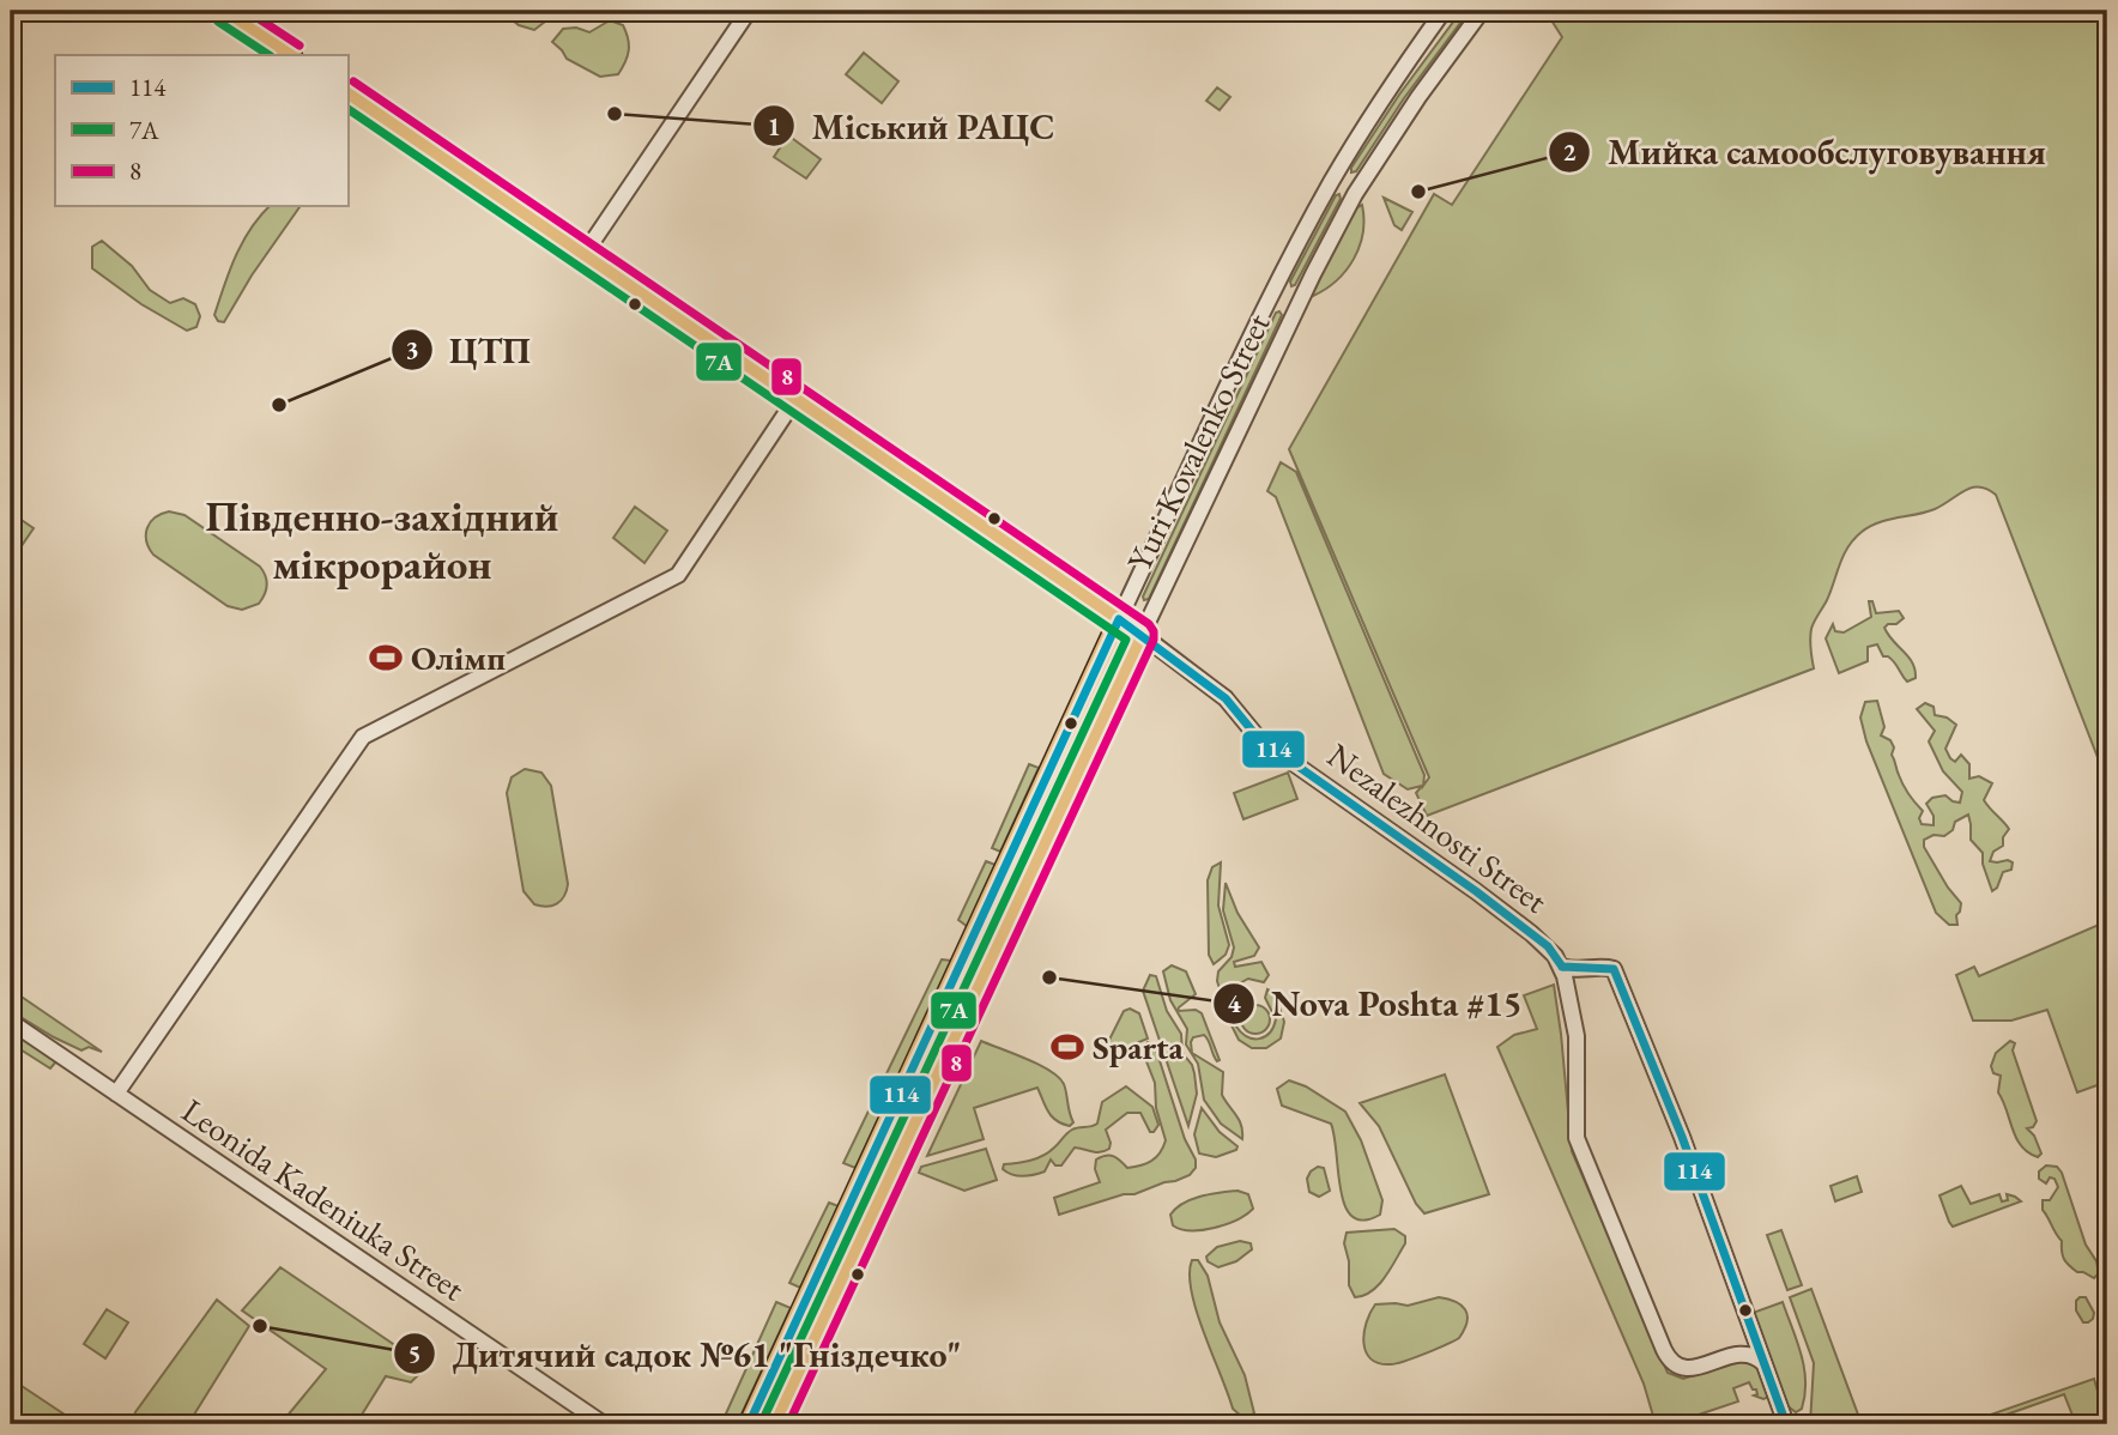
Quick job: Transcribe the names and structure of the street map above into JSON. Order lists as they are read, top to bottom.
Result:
{
  "streets": {
    "main road": ["Yuri Kovalenko Street", "Nezalezhnosti Street"],
    "street": ["Leonida Kadeniuka Street"]
  },
  "crossings": [
    ["Yuri Kovalenko Street", "Nezalezhnosti Street"]
  ],
  "districts": ["Південно-західний мікрорайон"],
  "places": {
    "other": [
      "Міський РАЦС",
      "Мийка самообслуговування",
      "ЦТП",
      "Nova Poshta #15",
      "Дитячий садок №61 \"Гніздечко\""
    ],
    "sports": ["Олімп", "Sparta"]
  },
  "lines": ["transit line 8", "transit line 7А", "transit line 114"],
  "legend": ["114", "7А", "8"]
}
